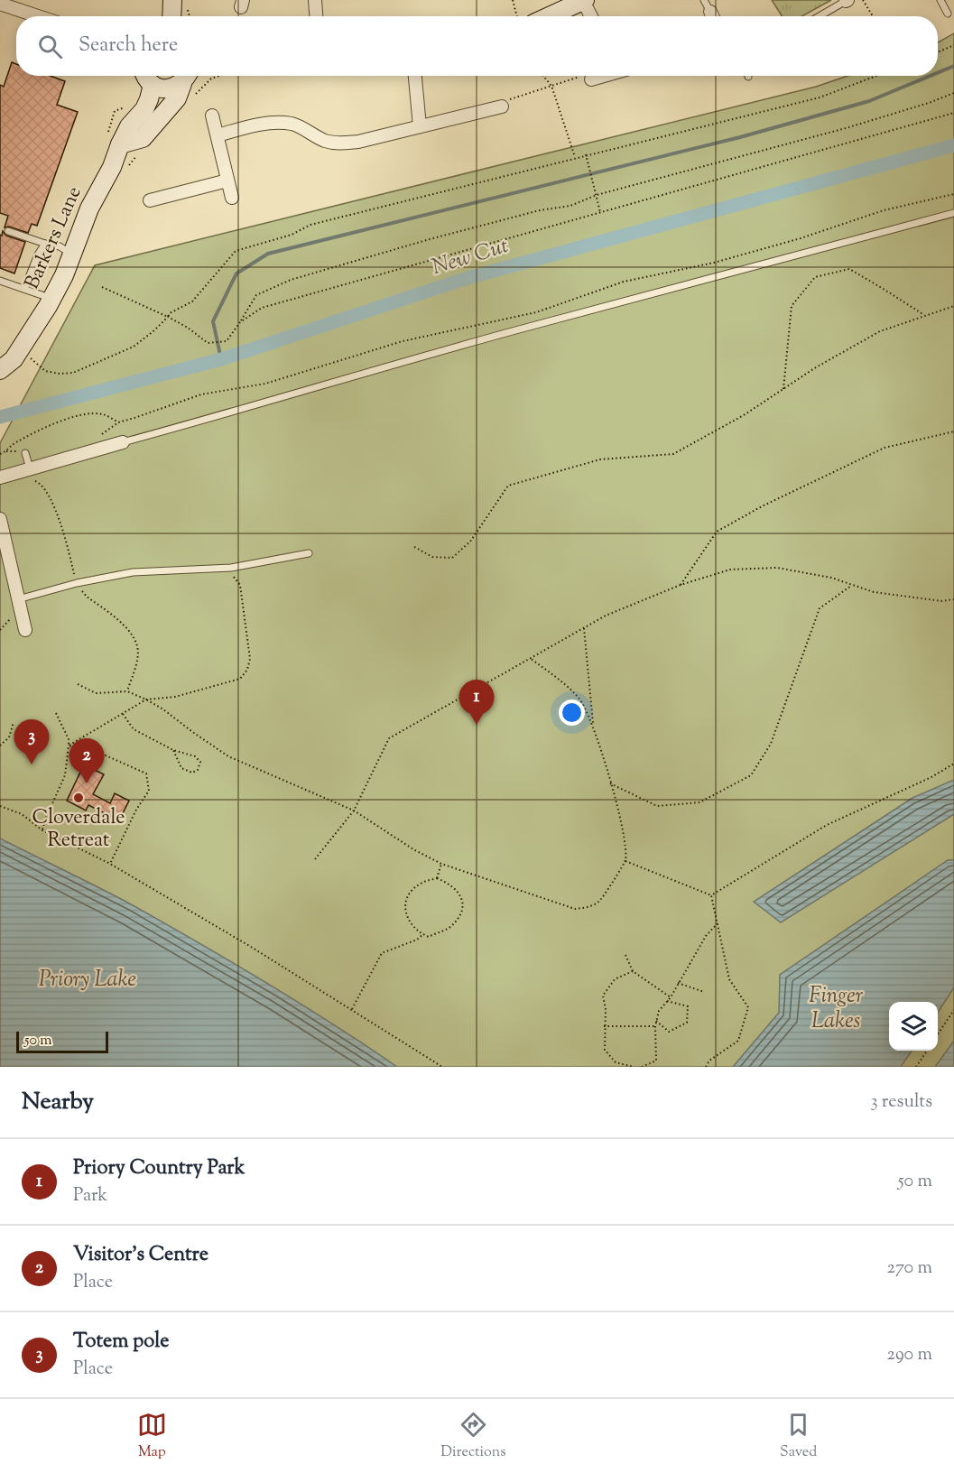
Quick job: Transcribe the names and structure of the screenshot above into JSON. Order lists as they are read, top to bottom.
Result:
{
  "streets": {
    "street": ["Barkers Lane"]
  },
  "water": ["New Cut", "Priory Lake", "Finger Lakes"],
  "places": ["Cloverdale Retreat"],
  "scale_bar": "50 m",
  "page": {
    "search": "Search here",
    "pins": ["1", "3", "2"],
    "scale": "50 m",
    "heading": ["Nearby", "3 results"],
    "list": [
      {
        "mark": "1",
        "name": "Priory Country Park",
        "note": "Park",
        "value": "50 m"
      },
      {
        "mark": "2",
        "name": "Visitor's Centre",
        "note": "Place",
        "value": "270 m"
      },
      {
        "mark": "3",
        "name": "Totem pole",
        "note": "Place",
        "value": "290 m"
      }
    ],
    "nav": ["Map", "Directions", "Saved"]
  }
}
